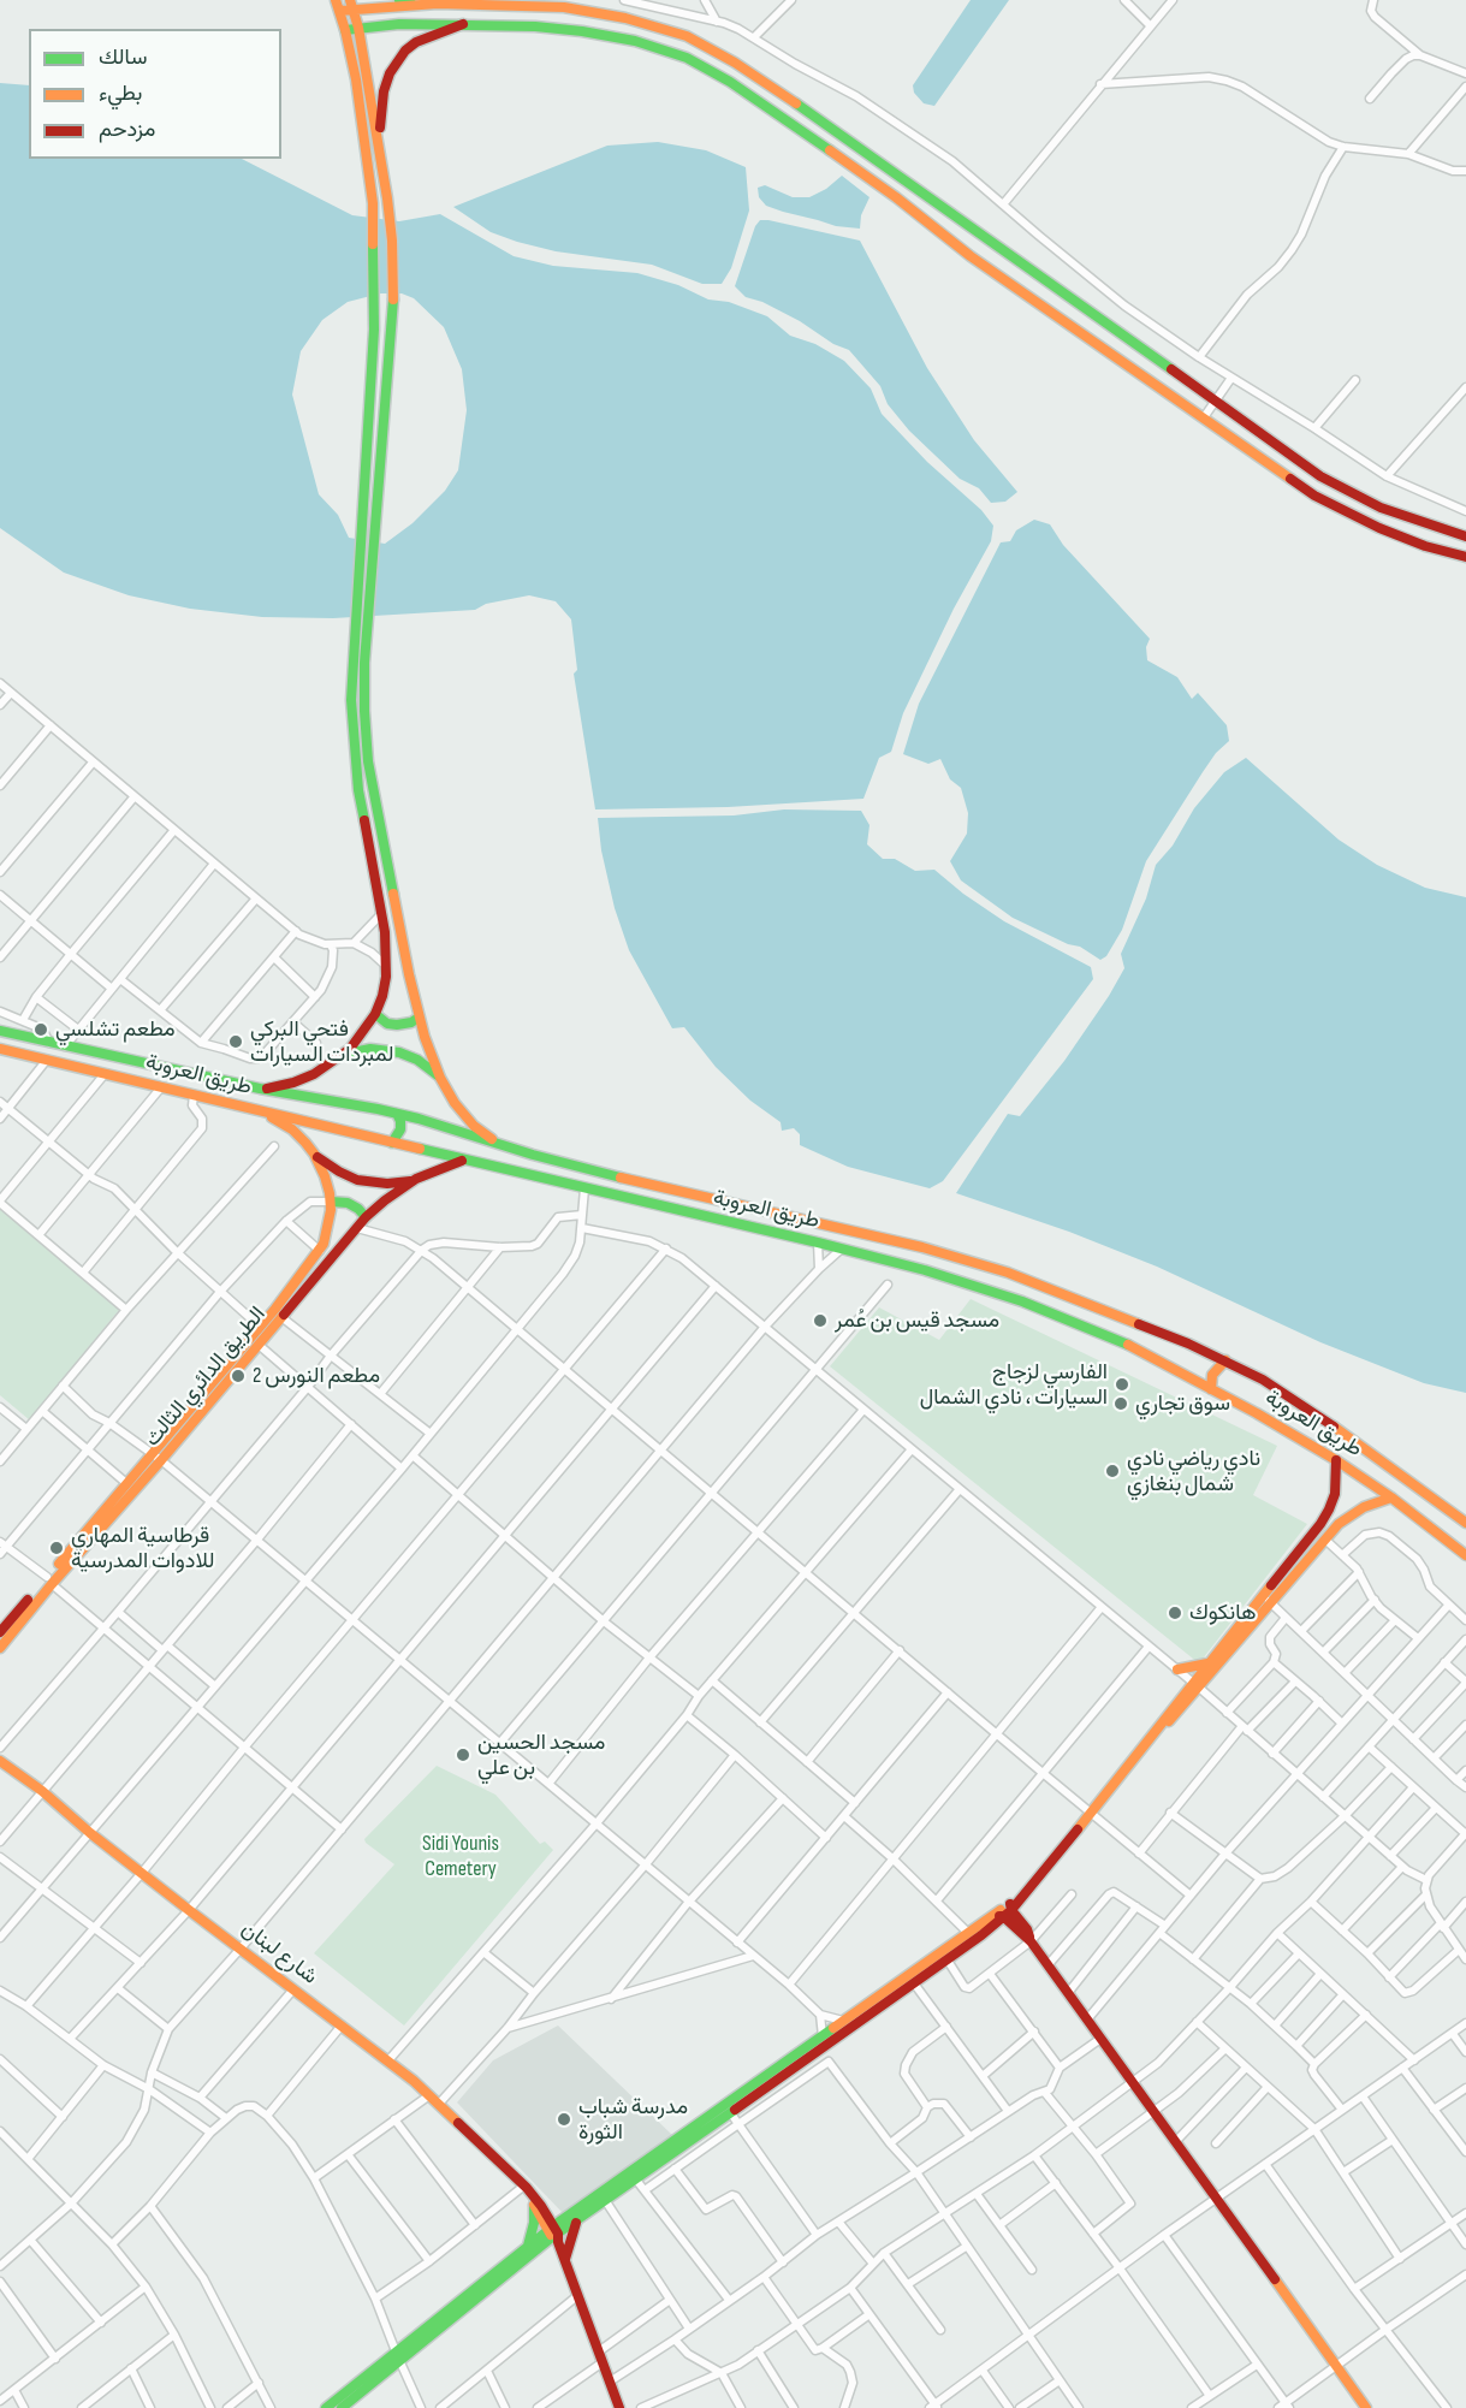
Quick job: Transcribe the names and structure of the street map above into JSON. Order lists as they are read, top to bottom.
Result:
{
  "streets": {
    "main road": ["طريق العروبة", "الطريق الدائري الثالث", "شارع لبنان"]
  },
  "crossings": [
    ["طريق العروبة", "الطريق الدائري الثالث"]
  ],
  "parks": ["Sidi Younis Cemetery"],
  "places": [
    "مطعم تشلسي",
    "فتحي البركي لمبردات السيارات",
    "مسجد قيس بن عُمر",
    "مطعم النورس 2",
    "الفارسي لزجاج السيارات ، نادي الشمال",
    "سوق تجاري",
    "نادي رياضي نادي شمال بنغازي",
    "قرطاسية المهاري للادوات المدرسية",
    "هانكوك",
    "مسجد الحسين بن علي",
    "مدرسة شباب الثورة"
  ],
  "legend": ["سالك", "بطيء", "مزدحم"]
}
